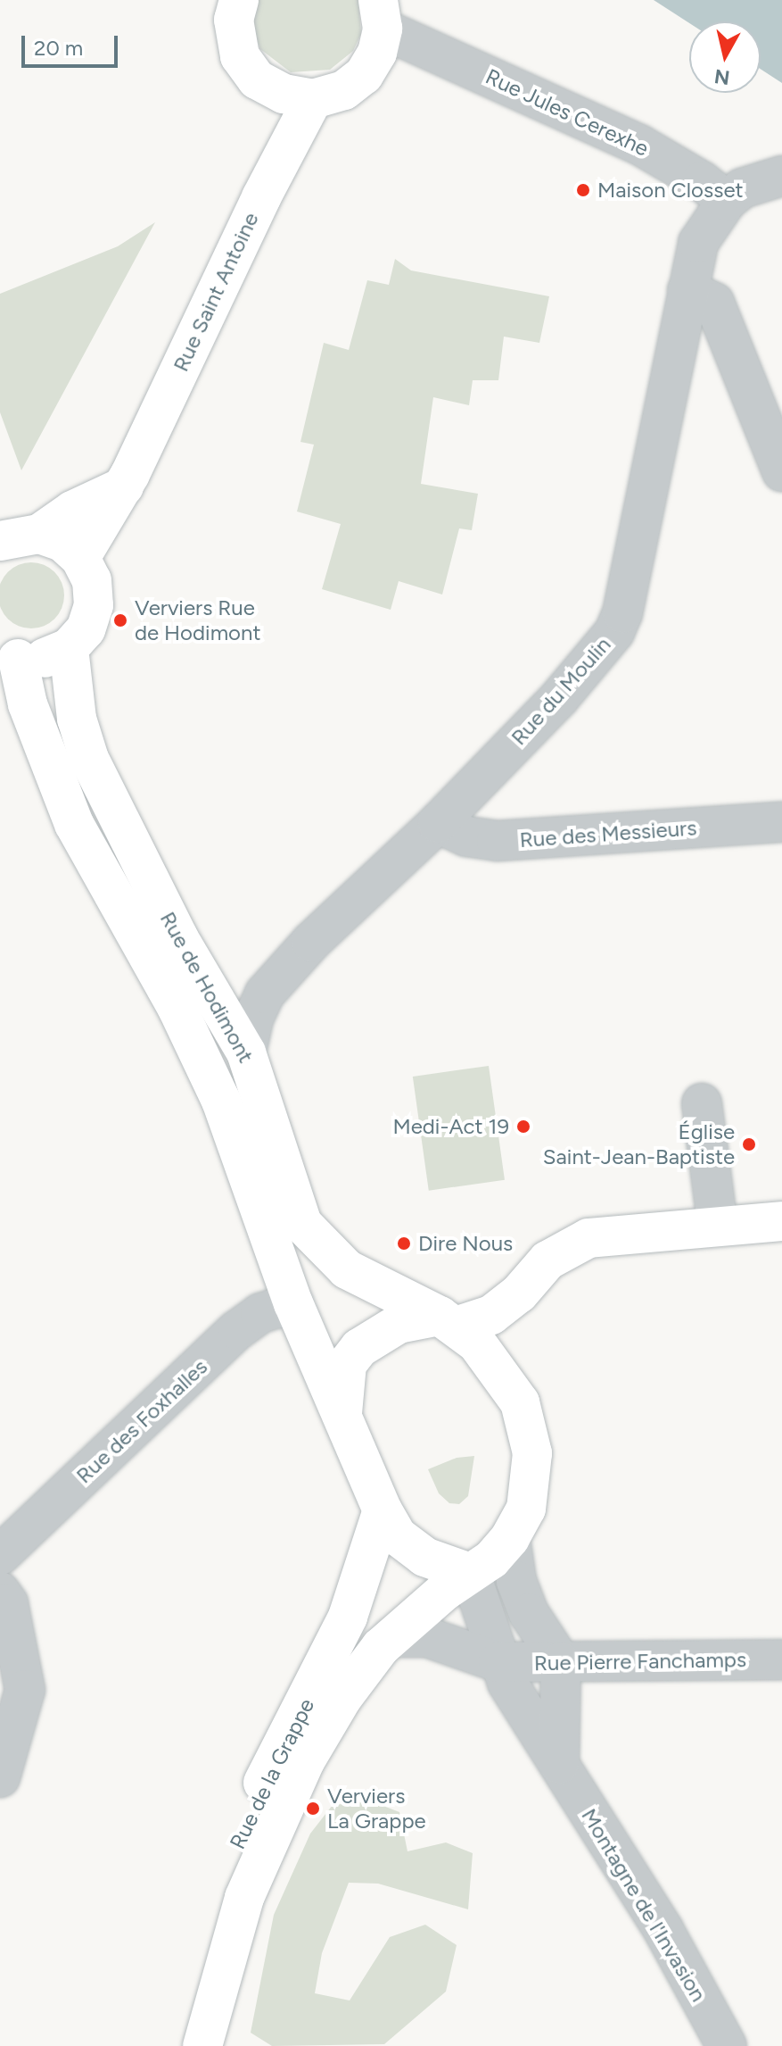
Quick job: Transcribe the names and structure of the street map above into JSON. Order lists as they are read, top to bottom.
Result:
{
  "streets": {
    "main road": ["Rue Saint Antoine", "Rue de Hodimont", "Rue de la Grappe"],
    "street": [
      "Rue Jules Cerexhe",
      "Rue du Moulin",
      "Rue des Messieurs",
      "Rue des Foxhalles",
      "Rue Pierre Fanchamps",
      "Montagne de l'Invasion"
    ]
  },
  "crossings": [
    ["Rue Jules Cerexhe", "Rue du Moulin"],
    ["Rue du Moulin", "Rue des Messieurs"],
    ["Rue du Moulin", "Rue de Hodimont"],
    ["Rue de Hodimont", "Rue des Foxhalles"],
    ["Rue de Hodimont", "Rue de la Grappe"],
    ["Rue de Hodimont", "Montagne de l'Invasion"],
    ["Rue Pierre Fanchamps", "Montagne de l'Invasion"],
    ["Rue de la Grappe", "Montagne de l'Invasion"]
  ],
  "places": [
    "Maison Closset",
    "Verviers Rue de Hodimont",
    "Medi-Act 19",
    "Église Saint-Jean-Baptiste",
    "Dire Nous",
    "Verviers La Grappe"
  ],
  "scale_bar": "20 m",
  "north": "bottom"
}
